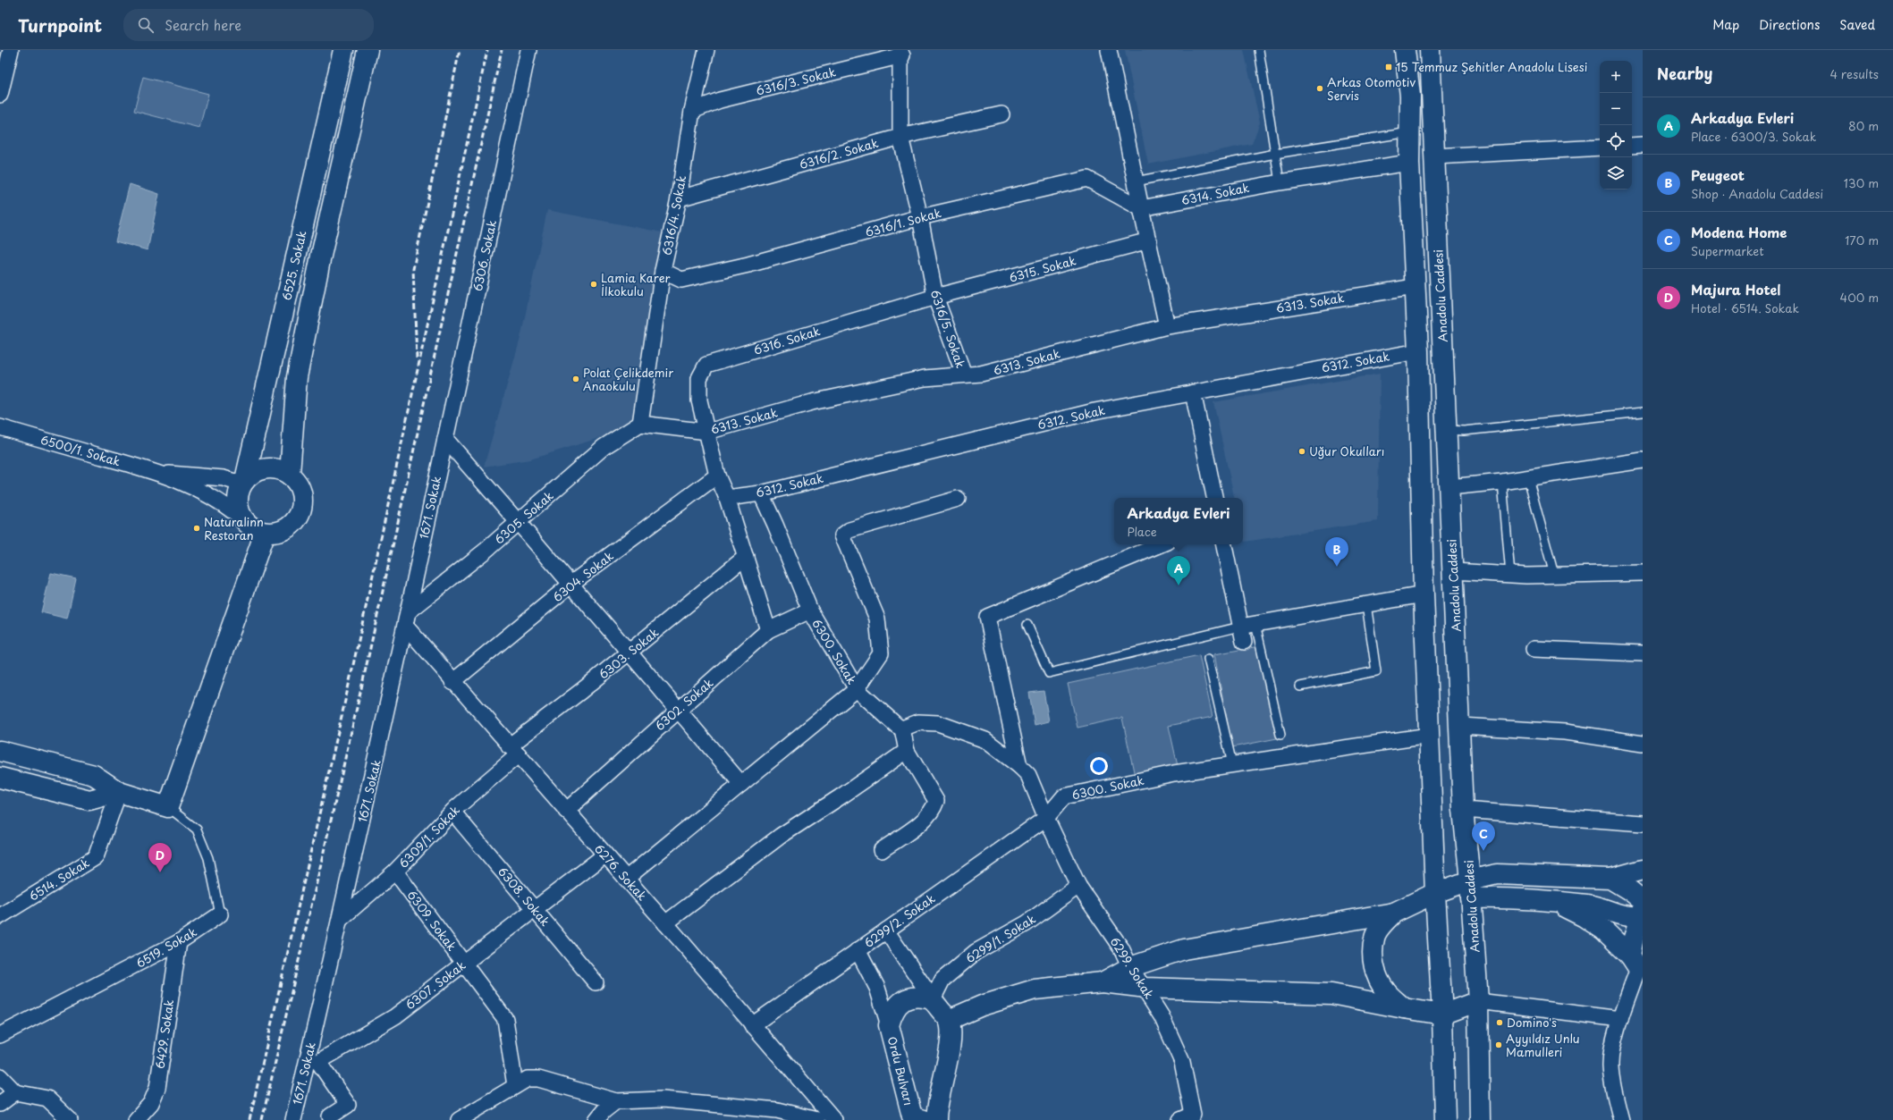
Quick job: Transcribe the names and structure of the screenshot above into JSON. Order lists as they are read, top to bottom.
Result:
{
  "streets": {
    "main road": ["6525. Sokak", "Anadolu Caddesi", "Ordu Bulvarı"],
    "street": [
      "6316/3. Sokak",
      "6316/2. Sokak",
      "6314. Sokak",
      "6316/4. Sokak",
      "6316/1. Sokak",
      "6306. Sokak",
      "6315. Sokak",
      "6313. Sokak",
      "6316/5. Sokak",
      "6316. Sokak",
      "6312. Sokak",
      "6500/1. Sokak",
      "1671. Sokak",
      "6305. Sokak",
      "6304. Sokak",
      "6300. Sokak",
      "6303. Sokak",
      "6302. Sokak",
      "6309/1. Sokak",
      "6276. Sokak",
      "6514. Sokak",
      "6308. Sokak",
      "6309. Sokak",
      "6299/2. Sokak",
      "6299/1. Sokak",
      "6519. Sokak",
      "6299. Sokak",
      "6307. Sokak",
      "6429. Sokak"
    ]
  },
  "crossings": [
    ["6316/3. Sokak", "6316/4. Sokak"],
    ["6316/3. Sokak", "6316/5. Sokak"],
    ["6316/2. Sokak", "6316/4. Sokak"],
    ["6316/2. Sokak", "6316/5. Sokak"],
    ["6314. Sokak", "6316/1. Sokak"],
    ["6316/4. Sokak", "6316/1. Sokak"],
    ["6316/4. Sokak", "6313. Sokak"],
    ["6316/4. Sokak", "6305. Sokak"],
    ["6316/1. Sokak", "6316/5. Sokak"],
    ["6306. Sokak", "1671. Sokak"],
    ["6315. Sokak", "6316/5. Sokak"],
    ["6315. Sokak", "6316. Sokak"],
    ["6313. Sokak", "6316/5. Sokak"],
    ["6313. Sokak", "6316. Sokak"],
    ["6313. Sokak", "6305. Sokak"],
    ["6316/5. Sokak", "6316. Sokak"],
    ["6316. Sokak", "6312. Sokak"],
    ["6316. Sokak", "6304. Sokak"],
    ["6316. Sokak", "6303. Sokak"],
    ["6316. Sokak", "6302. Sokak"],
    ["6312. Sokak", "6300. Sokak"],
    ["1671. Sokak", "6305. Sokak"],
    ["1671. Sokak", "6309/1. Sokak"],
    ["1671. Sokak", "6276. Sokak"],
    ["6305. Sokak", "6276. Sokak"],
    ["6304. Sokak", "6276. Sokak"],
    ["6300. Sokak", "6302. Sokak"],
    ["6300. Sokak", "6299/2. Sokak"],
    ["6300. Sokak", "6299. Sokak"],
    ["6303. Sokak", "6309/1. Sokak"],
    ["6303. Sokak", "6276. Sokak"],
    ["6302. Sokak", "6276. Sokak"],
    ["6309/1. Sokak", "6276. Sokak"],
    ["6309/1. Sokak", "6308. Sokak"],
    ["6309/1. Sokak", "6309. Sokak"],
    ["6276. Sokak", "6299/2. Sokak"],
    ["6276. Sokak", "6307. Sokak"],
    ["6308. Sokak", "6307. Sokak"],
    ["6309. Sokak", "6307. Sokak"],
    ["6299/2. Sokak", "6299. Sokak"],
    ["6299/2. Sokak", "Ordu Bulvarı"],
    ["6299/1. Sokak", "6299. Sokak"],
    ["6299/1. Sokak", "Ordu Bulvarı"],
    ["6519. Sokak", "6429. Sokak"]
  ],
  "places": {
    "transit": ["15 Temmuz Şehitler Anadolu Lisesi"],
    "other": [
      "Arkas Otomotiv Servis",
      "Lamia Karer İlkokulu",
      "Polat Çelikdemir Anaokulu",
      "Uğur Okulları",
      "Naturalinn Restoran",
      "Domino's",
      "Ayyıldız Unlu Mamulleri"
    ]
  },
  "page": {
    "header": "Turnpoint",
    "search": "Search here",
    "nav": ["Map", "Directions", "Saved"],
    "heading": ["Nearby", "4 results"],
    "map_buttons": ["+", "−"],
    "list": [
      {
        "mark": "A",
        "name": "Arkadya Evleri",
        "note": "Place · 6300/3. Sokak",
        "value": "80 m"
      },
      {
        "mark": "B",
        "name": "Peugeot",
        "note": "Shop · Anadolu Caddesi",
        "value": "130 m"
      },
      {
        "mark": "C",
        "name": "Modena Home",
        "note": "Supermarket",
        "value": "170 m"
      },
      {
        "mark": "D",
        "name": "Majura Hotel",
        "note": "Hotel · 6514. Sokak",
        "value": "400 m"
      }
    ],
    "popup": ["Arkadya Evleri", "Place"],
    "pins": [
      "B",
      "A",
      "C",
      "D"
    ]
  }
}
